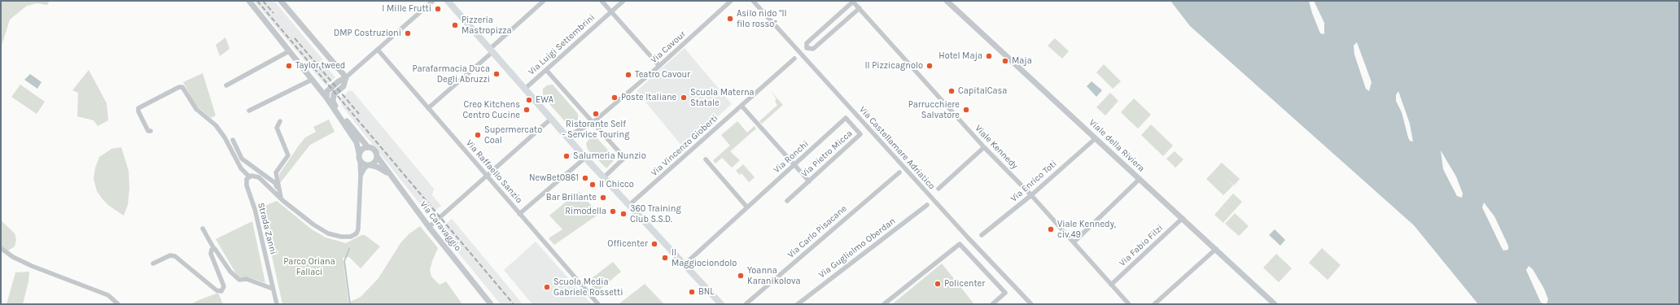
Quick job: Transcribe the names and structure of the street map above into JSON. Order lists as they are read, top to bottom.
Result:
{
  "streets": {
    "street": [
      "Via Luigi Settembrini",
      "Via Cavour",
      "Via Vincenzo Gioberti",
      "Viale della Riviera",
      "Viale Kennedy",
      "Via Castellamare Adriatico",
      "Via Pietro Micca",
      "Via Ronchi",
      "Via Raffaello Sanzio",
      "Via Enrico Toti",
      "Via Caravaggio",
      "Strada Zanni",
      "Via Carlo Pisacane",
      "Via Fabio Filzi",
      "Via Guglielmo Oberdan"
    ]
  },
  "crossings": [
    ["Viale della Riviera", "Via Enrico Toti"],
    ["Viale della Riviera", "Via Fabio Filzi"],
    ["Viale Kennedy", "Via Enrico Toti"],
    ["Viale Kennedy", "Via Fabio Filzi"],
    ["Via Pietro Micca", "Via Ronchi"],
    ["Via Caravaggio", "Strada Zanni"]
  ],
  "parks": ["Parco Oriana Fallaci"],
  "places": [
    "I Mille Frutti",
    "Asilo nido \"Il filo rosso\"",
    "Pizzeria Mastropizza",
    "DMP Costruzioni",
    "Hotel Maja",
    "Maja",
    "Taylor tweed",
    "Il Pizzicagnolo",
    "Parafarmacia Duca Degli Abruzzi",
    "Teatro Cavour",
    "CapitalCasa",
    "Poste Italiane",
    "Scuola Materna Statale",
    "EWA",
    "Creo Kitchens Centro Cucine",
    "Parrucchiere Salvatore",
    "Ristorante Self - Service Touring",
    "Supermercato Coal",
    "Salumeria Nunzio",
    "NewBet0861",
    "Il Chicco",
    "Bar Brillante",
    "Rimodella",
    "360 Training Club S.S.D.",
    "Viale Kennedy, civ.49",
    "Officenter",
    "Il Maggiociondolo",
    "Yoanna Karanikolova",
    "Policenter",
    "Scuola Media Gabriele Rossetti",
    "BNL"
  ]
}
